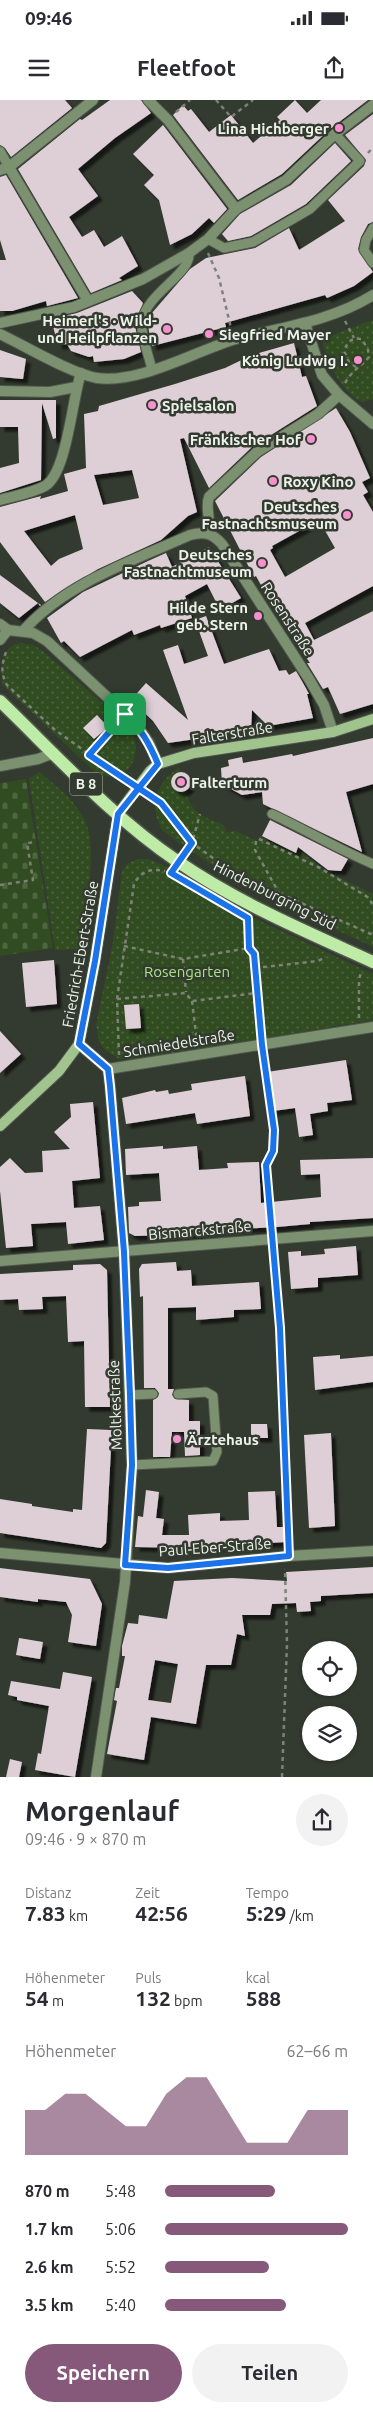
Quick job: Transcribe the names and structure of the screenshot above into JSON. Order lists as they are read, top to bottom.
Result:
{
  "streets": {
    "main road": ["B 8", "Hindenburgring Süd"],
    "street": [
      "Rosenstraße",
      "Falterstraße",
      "Friedrich-Ebert-Straße",
      "Schmiedelstraße",
      "Bismarckstraße",
      "Moltkestraße",
      "Paul-Eber-Straße"
    ]
  },
  "crossings": [
    ["Rosenstraße", "Falterstraße"],
    ["B 8", "Hindenburgring Süd"],
    ["B 8", "Friedrich-Ebert-Straße"],
    ["Hindenburgring Süd", "Friedrich-Ebert-Straße"],
    ["Schmiedelstraße", "Moltkestraße"],
    ["Bismarckstraße", "Moltkestraße"],
    ["Moltkestraße", "Paul-Eber-Straße"]
  ],
  "parks": ["Rosengarten"],
  "places": [
    "Lina Hichberger",
    "Heimerl's · Wild- und Heilpflanzen",
    "Siegfried Mayer",
    "König Ludwig I.",
    "Spielsalon",
    "Fränkischer Hof",
    "Roxy Kino",
    "Deutsches Fastnachtsmuseum",
    "Deutsches Fastnachtmuseum",
    "Hilde Stern geb. Stern",
    "Falterturm",
    "Ärztehaus"
  ],
  "page": {
    "status": "09:46",
    "header": "Fleetfoot",
    "heading": ["Morgenlauf", "09:46 · 9 × 870 m"],
    "stats": [
      ["Distanz", "7.83 km"],
      ["Zeit", "42:56"],
      ["Tempo", "5:29 /km"],
      ["Höhenmeter", "54 m"],
      ["Puls", "132 bpm"],
      ["kcal", "588"]
    ],
    "chart": ["Höhenmeter", "62–66 m"],
    "list": [
      {
        "name": "870 m",
        "note": "5:48"
      },
      {
        "name": "1.7 km",
        "note": "5:06"
      },
      {
        "name": "2.6 km",
        "note": "5:52"
      },
      {
        "name": "3.5 km",
        "note": "5:40"
      }
    ],
    "buttons": ["Speichern", "Teilen"]
  }
}
